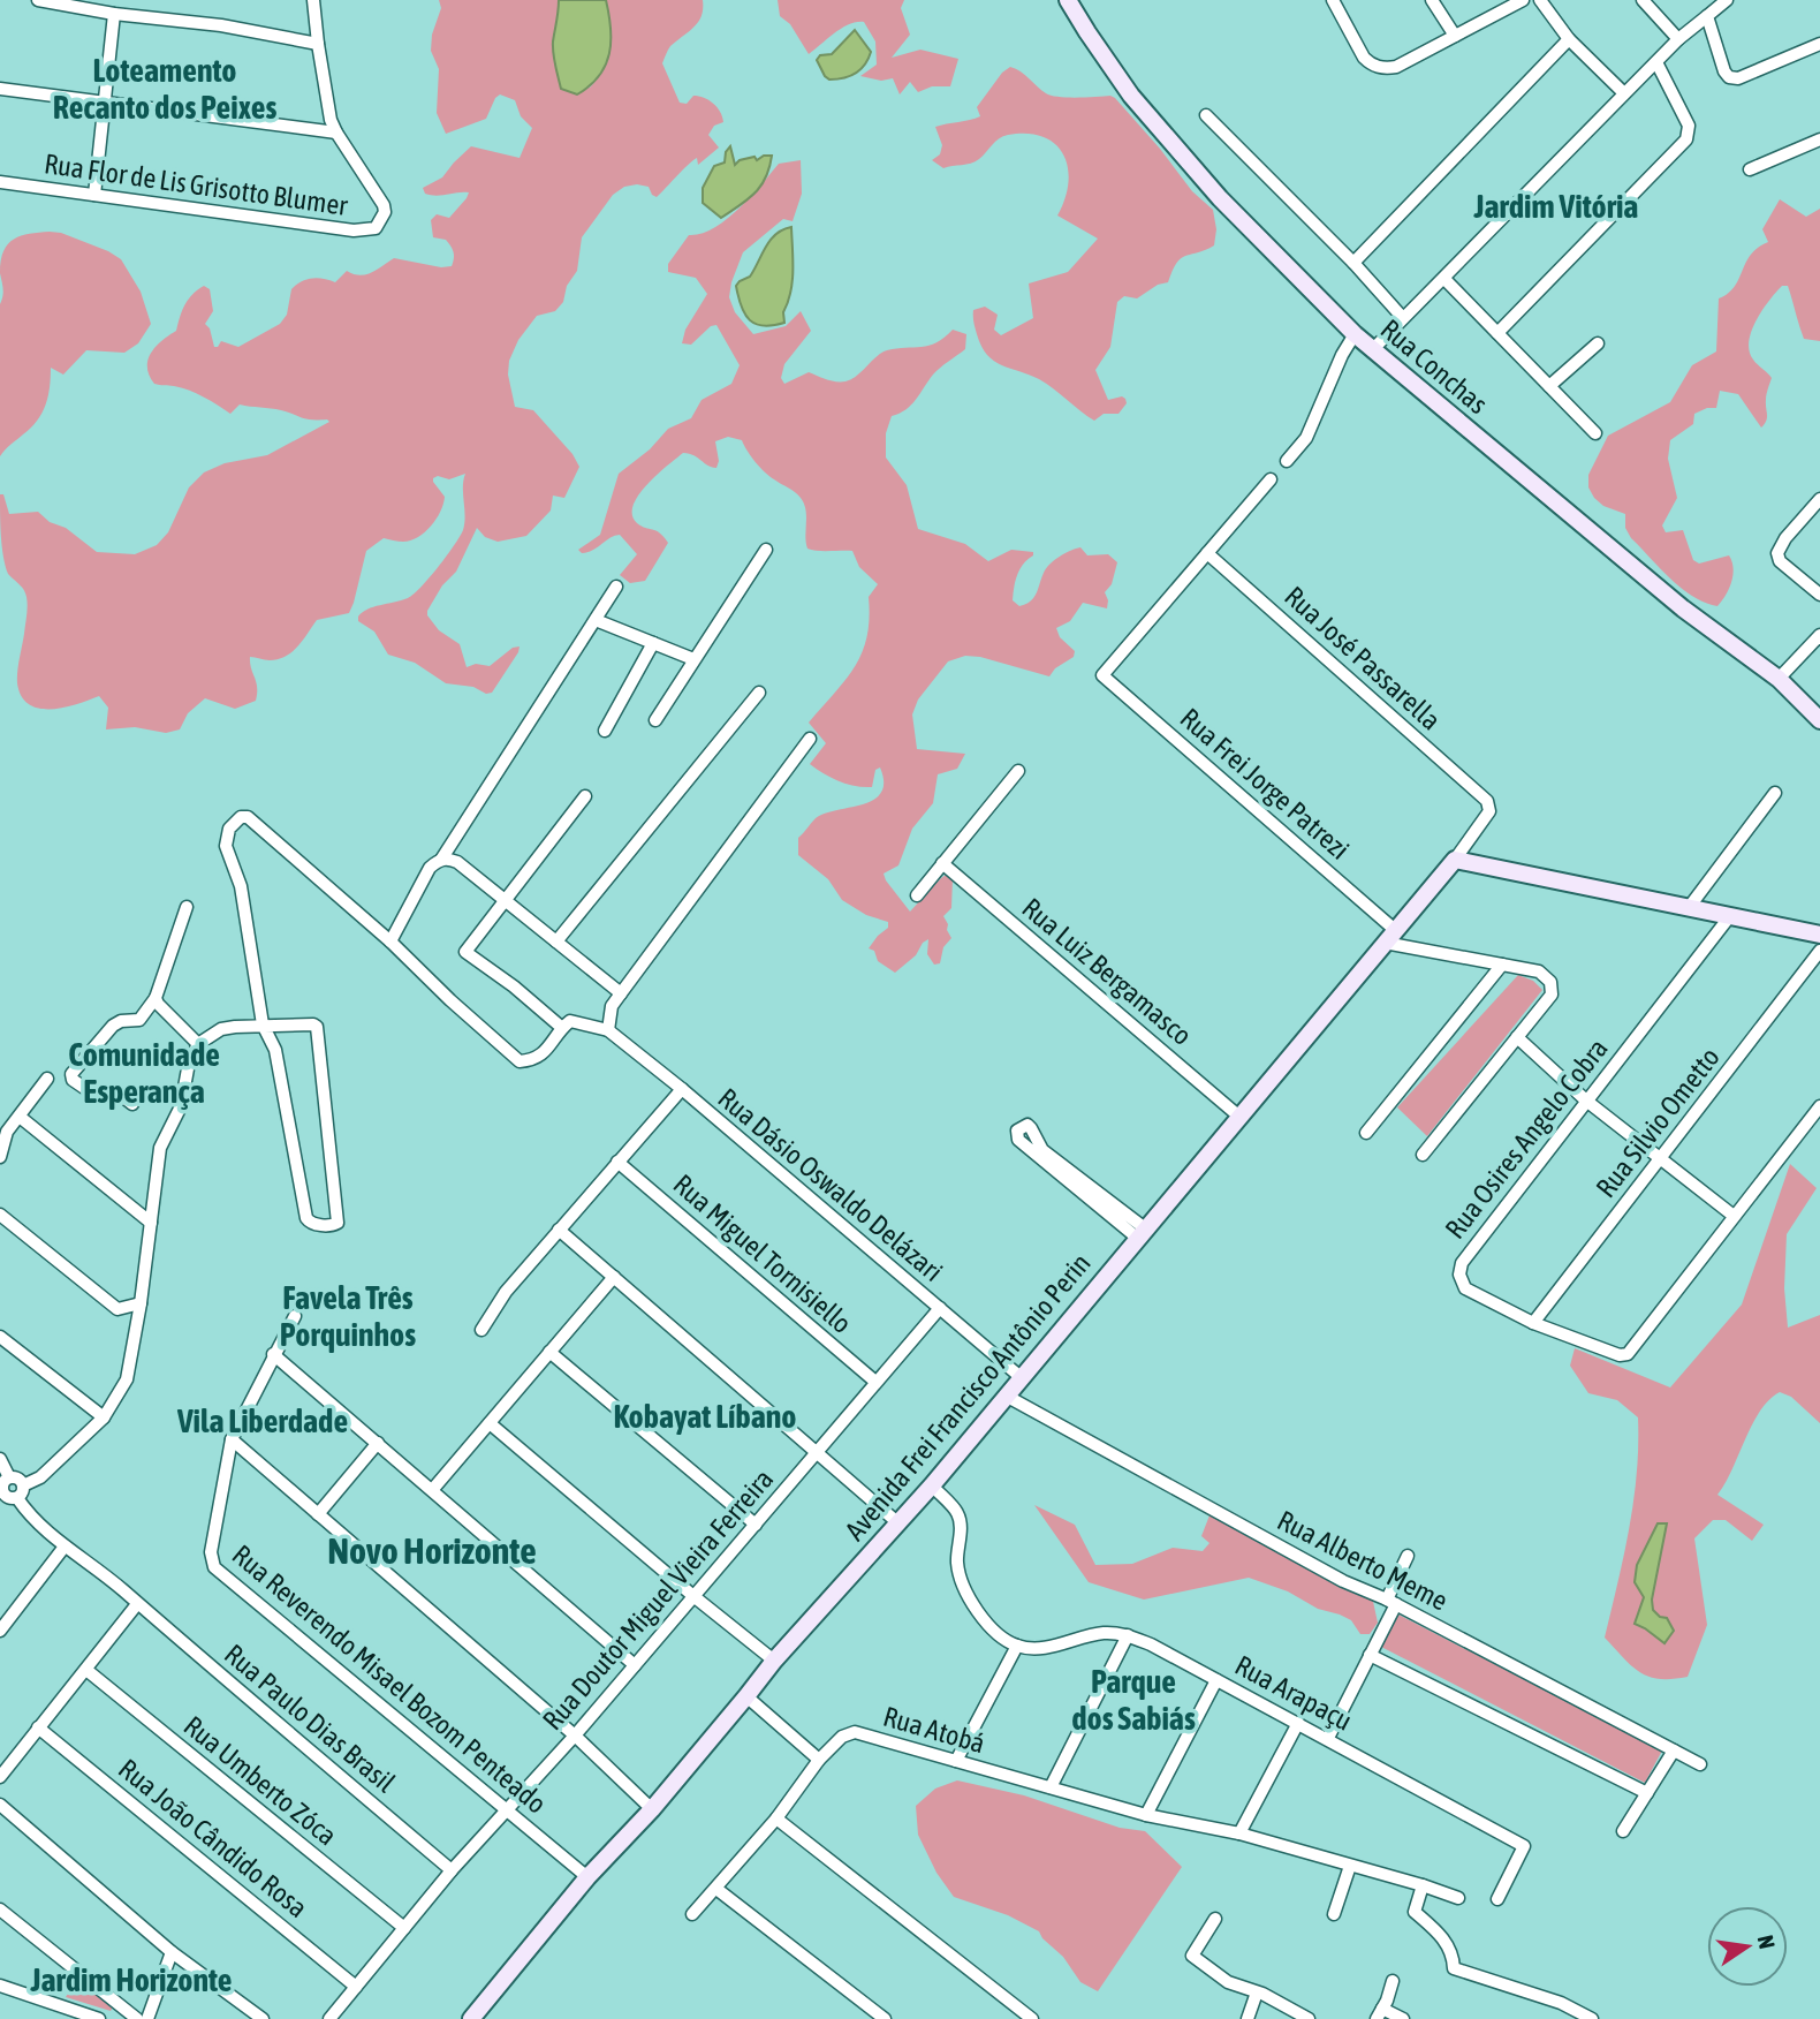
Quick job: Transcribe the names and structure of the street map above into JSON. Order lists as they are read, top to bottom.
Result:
{
  "streets": {
    "street": [
      "Rua Flor de Lis Grisotto Blumer",
      "Rua Conchas",
      "Rua José Passarella",
      "Rua Frei Jorge Patrezi",
      "Rua Luiz Bergamasco",
      "Rua Silvio Ometto",
      "Rua Osires Angelo Cobra",
      "Rua Dásio Oswaldo Delázari",
      "Rua Miguel Tornisiello",
      "Avenida Frei Francisco Antônio Perin",
      "Rua Alberto Meme",
      "Rua Doutor Miguel Vieira Ferreira",
      "Rua Reverendo Misael Bozom Penteado",
      "Rua Arapaçu",
      "Rua Paulo Dias Brasil",
      "Rua Atobá",
      "Rua Umberto Zóca",
      "Rua João Cândido Rosa"
    ]
  },
  "crossings": [
    ["Rua José Passarella", "Rua Frei Jorge Patrezi"],
    ["Rua José Passarella", "Avenida Frei Francisco Antônio Perin"],
    ["Rua Frei Jorge Patrezi", "Avenida Frei Francisco Antônio Perin"],
    ["Rua Luiz Bergamasco", "Avenida Frei Francisco Antônio Perin"],
    ["Rua Silvio Ometto", "Rua Osires Angelo Cobra"],
    ["Rua Dásio Oswaldo Delázari", "Avenida Frei Francisco Antônio Perin"],
    ["Rua Dásio Oswaldo Delázari", "Rua Doutor Miguel Vieira Ferreira"],
    ["Rua Miguel Tornisiello", "Rua Doutor Miguel Vieira Ferreira"],
    ["Avenida Frei Francisco Antônio Perin", "Rua Alberto Meme"],
    ["Avenida Frei Francisco Antônio Perin", "Rua Reverendo Misael Bozom Penteado"],
    ["Rua Doutor Miguel Vieira Ferreira", "Rua Reverendo Misael Bozom Penteado"],
    ["Rua Doutor Miguel Vieira Ferreira", "Rua Paulo Dias Brasil"],
    ["Rua Doutor Miguel Vieira Ferreira", "Rua Umberto Zóca"],
    ["Rua Doutor Miguel Vieira Ferreira", "Rua João Cândido Rosa"]
  ],
  "districts": [
    "Loteamento Recanto dos Peixes",
    "Jardim Vitória",
    "Comunidade Esperança",
    "Favela Três Porquinhos",
    "Kobayat Líbano",
    "Vila Liberdade",
    "Novo Horizonte",
    "Parque dos Sabiás",
    "Jardim Horizonte"
  ],
  "north": "right"
}
